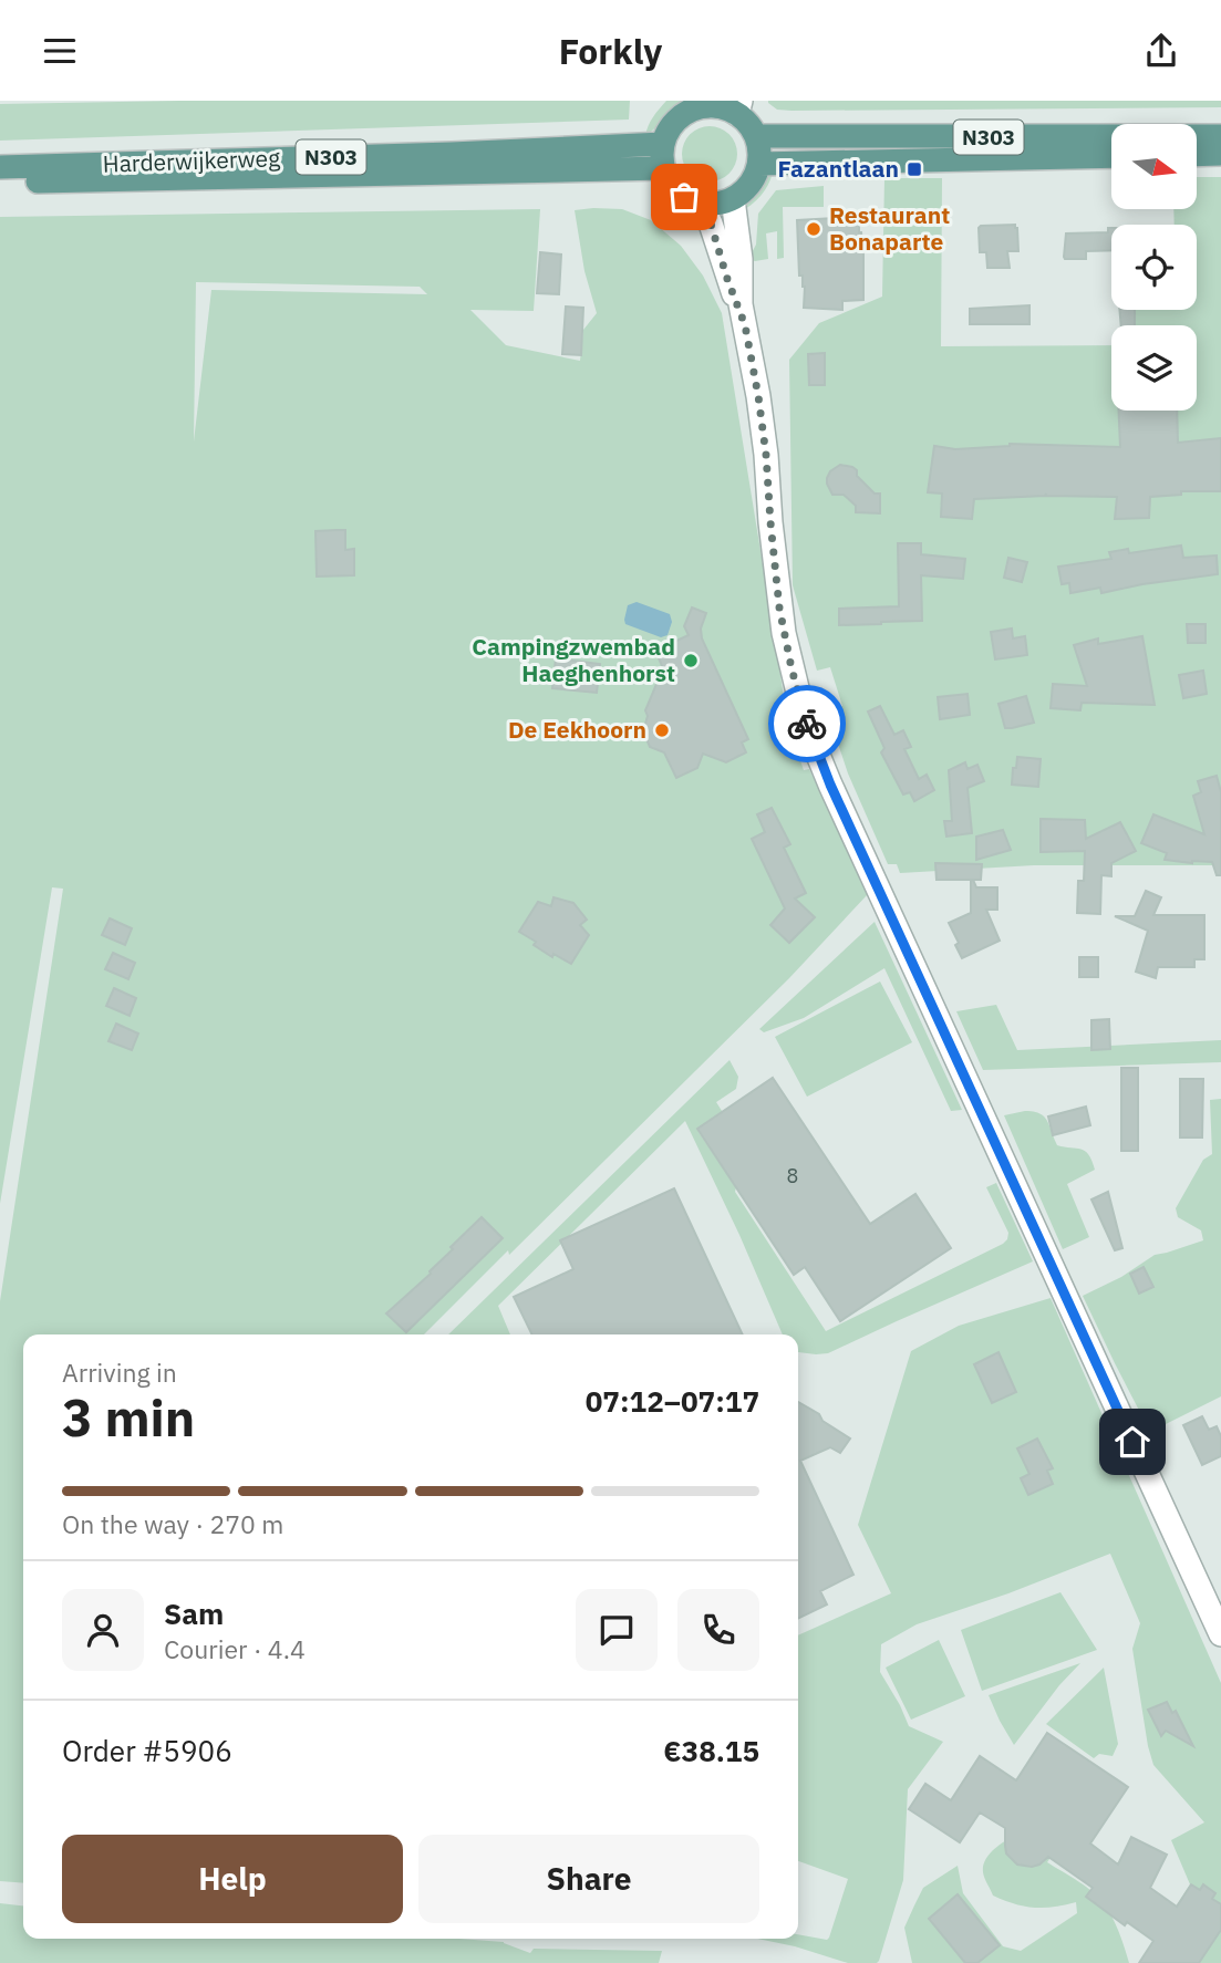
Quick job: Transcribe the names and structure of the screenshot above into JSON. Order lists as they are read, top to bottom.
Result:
{
  "streets": {
    "main road": ["N303", "Harderwijkerweg"]
  },
  "crossings": [
    ["N303", "Harderwijkerweg"]
  ],
  "places": {
    "transit": ["Fazantlaan"],
    "other": ["Restaurant Bonaparte", "Campingzwembad Haeghenhorst", "De Eekhoorn"]
  },
  "house_numbers": ["8"],
  "north": "right",
  "page": {
    "header": "Forkly",
    "heading": ["3 min", "Arriving in", "07:12–07:17"],
    "panel": [
      "Sam",
      "Courier · 4.4",
      "Order #5906",
      "€38.15"
    ],
    "bar": "On the way · 270 m",
    "buttons": ["Help", "Share"]
  }
}
